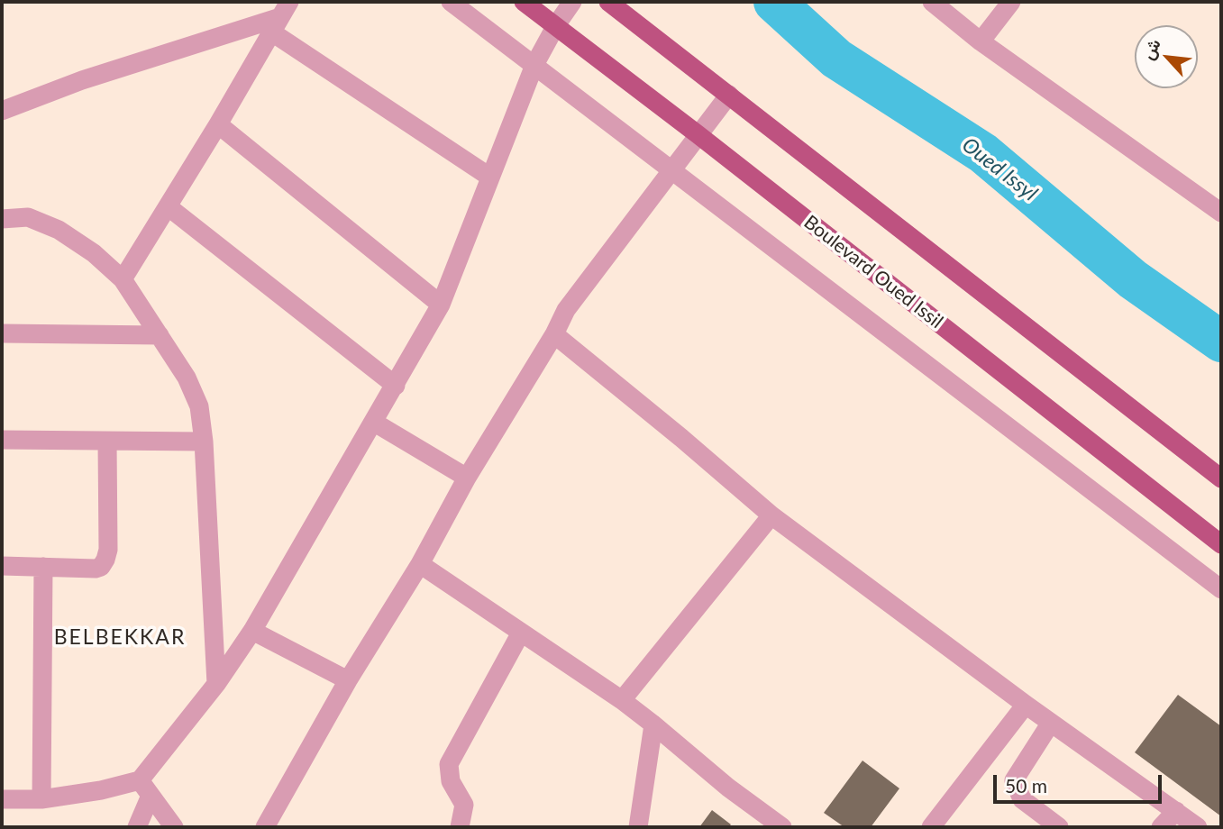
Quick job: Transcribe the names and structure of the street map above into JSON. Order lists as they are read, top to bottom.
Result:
{
  "streets": {
    "main road": ["Boulevard Oued Issil"]
  },
  "districts": ["BELBEKKAR"],
  "water": ["Oued Issyl"],
  "scale_bar": "50 m",
  "north": "top left"
}
